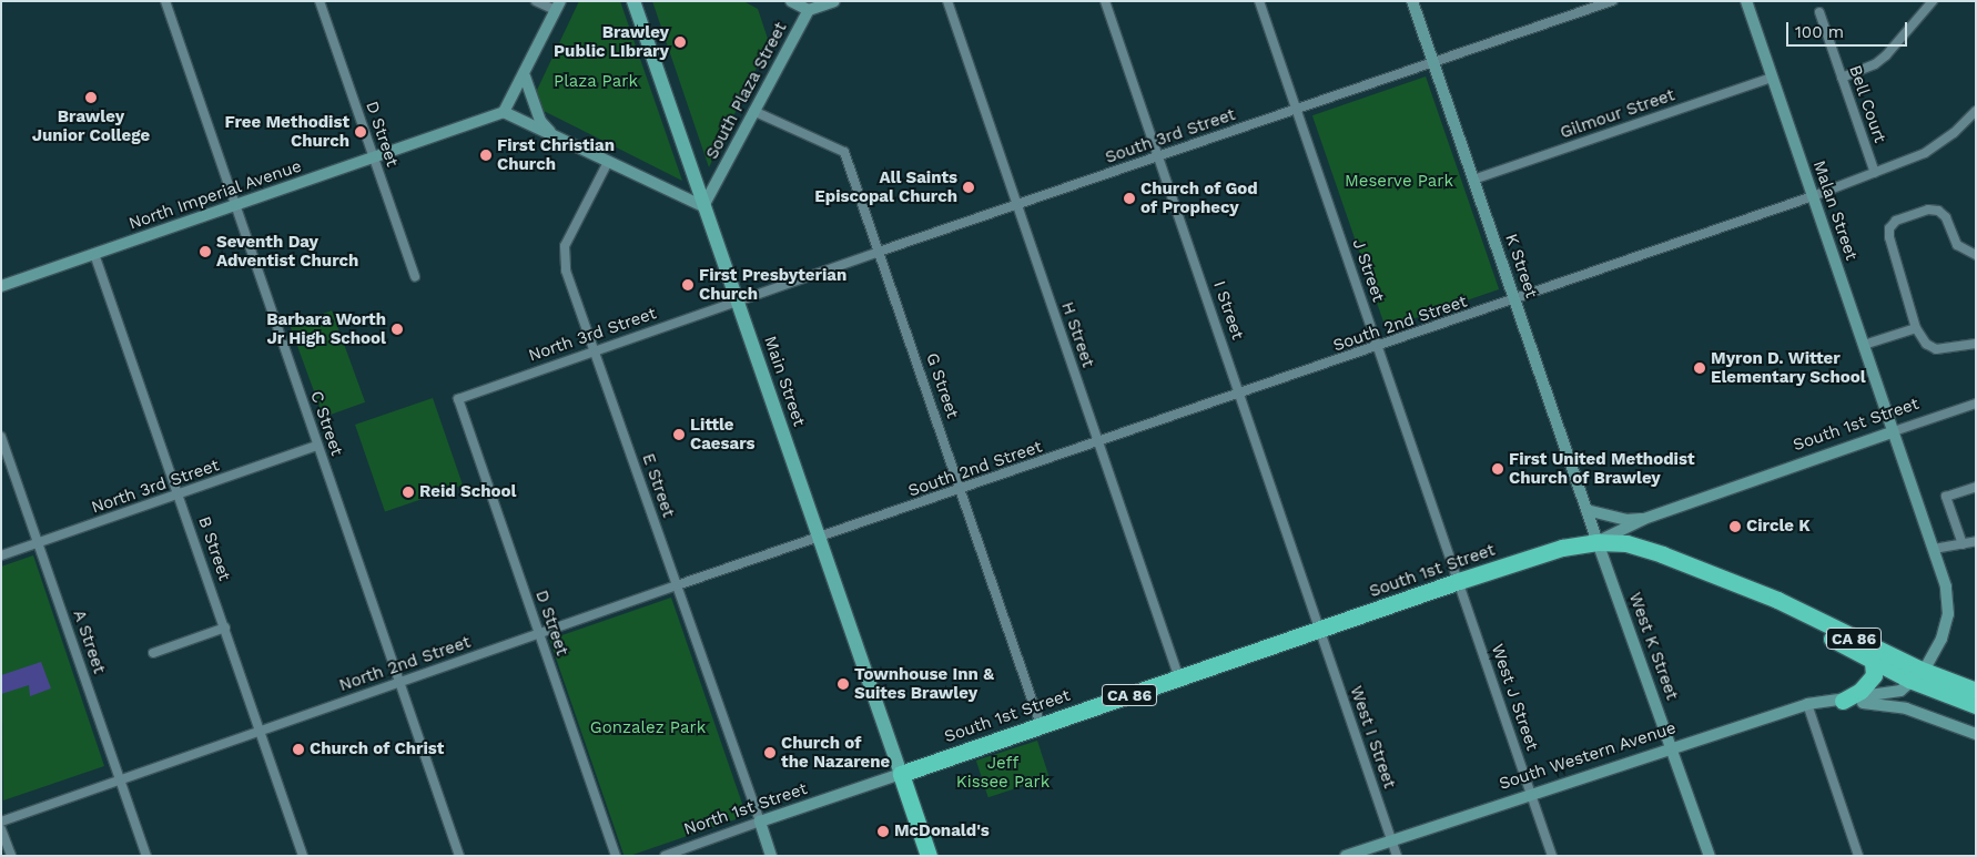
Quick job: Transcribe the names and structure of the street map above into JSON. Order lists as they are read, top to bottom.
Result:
{
  "streets": {
    "highway": ["South 1st Street", "CA 86"],
    "main road": ["Main Street"],
    "street": [
      "South Plaza Street",
      "Bell Court",
      "Gilmour Street",
      "D Street",
      "South 3rd Street",
      "North Imperial Avenue",
      "Malan Street",
      "K Street",
      "J Street",
      "I Street",
      "South 2nd Street",
      "North 3rd Street",
      "H Street",
      "G Street",
      "C Street",
      "E Street",
      "B Street",
      "A Street",
      "West K Street",
      "North 2nd Street",
      "West J Street",
      "West I Street",
      "South Western Avenue",
      "North 1st Street"
    ]
  },
  "crossings": [
    ["South Plaza Street", "Main Street"],
    ["South Plaza Street", "G Street"],
    ["Bell Court", "South 2nd Street"],
    ["Gilmour Street", "Malan Street"],
    ["Gilmour Street", "K Street"],
    ["D Street", "North Imperial Avenue"],
    ["D Street", "North 3rd Street"],
    ["D Street", "North 2nd Street"],
    ["South 3rd Street", "K Street"],
    ["South 3rd Street", "J Street"],
    ["South 3rd Street", "I Street"],
    ["South 3rd Street", "North 3rd Street"],
    ["South 3rd Street", "H Street"],
    ["South 3rd Street", "Main Street"],
    ["South 3rd Street", "G Street"],
    ["North Imperial Avenue", "C Street"],
    ["North Imperial Avenue", "B Street"],
    ["Malan Street", "South 2nd Street"],
    ["Malan Street", "South 1st Street"],
    ["Malan Street", "CA 86"],
    ["Malan Street", "South Western Avenue"],
    ["K Street", "South 2nd Street"],
    ["K Street", "South 1st Street"],
    ["K Street", "CA 86"],
    ["K Street", "West K Street"],
    ["J Street", "South 2nd Street"],
    ["J Street", "South 1st Street"],
    ["J Street", "West J Street"],
    ["I Street", "South 2nd Street"],
    ["I Street", "South 1st Street"],
    ["I Street", "West I Street"],
    ["South 2nd Street", "H Street"],
    ["South 2nd Street", "Main Street"],
    ["South 2nd Street", "G Street"],
    ["South 2nd Street", "North 2nd Street"],
    ["North 3rd Street", "Main Street"],
    ["North 3rd Street", "C Street"],
    ["North 3rd Street", "E Street"],
    ["North 3rd Street", "B Street"],
    ["North 3rd Street", "A Street"],
    ["H Street", "South 1st Street"],
    ["Main Street", "South 1st Street"],
    ["Main Street", "North 2nd Street"],
    ["Main Street", "North 1st Street"],
    ["G Street", "South 1st Street"],
    ["C Street", "North 2nd Street"],
    ["South 1st Street", "CA 86"],
    ["South 1st Street", "West K Street"],
    ["South 1st Street", "West J Street"],
    ["South 1st Street", "West I Street"],
    ["South 1st Street", "North 1st Street"],
    ["E Street", "North 2nd Street"],
    ["E Street", "North 1st Street"],
    ["B Street", "North 2nd Street"],
    ["CA 86", "West K Street"],
    ["CA 86", "South Western Avenue"],
    ["A Street", "North 2nd Street"],
    ["West K Street", "South Western Avenue"],
    ["West J Street", "South Western Avenue"],
    ["West I Street", "South Western Avenue"]
  ],
  "parks": [
    "Plaza Park",
    "Meserve Park",
    "Gonzalez Park",
    "Jeff Kissee Park"
  ],
  "places": [
    "Brawley Public LIbrary",
    "Brawley Junior College",
    "Free Methodist Church",
    "First Christian Church",
    "All Saints Episcopal Church",
    "Church of God of Prophecy",
    "Seventh Day Adventist Church",
    "First Presbyterian Church",
    "Barbara Worth Jr High School",
    "Myron D. Witter Elementary School",
    "Little Caesars",
    "First United Methodist Church of Brawley",
    "Reid School",
    "Circle K",
    "Townhouse Inn & Suites Brawley",
    "Church of Christ",
    "Church of the Nazarene",
    "McDonald's"
  ],
  "scale_bar": "100 m"
}
